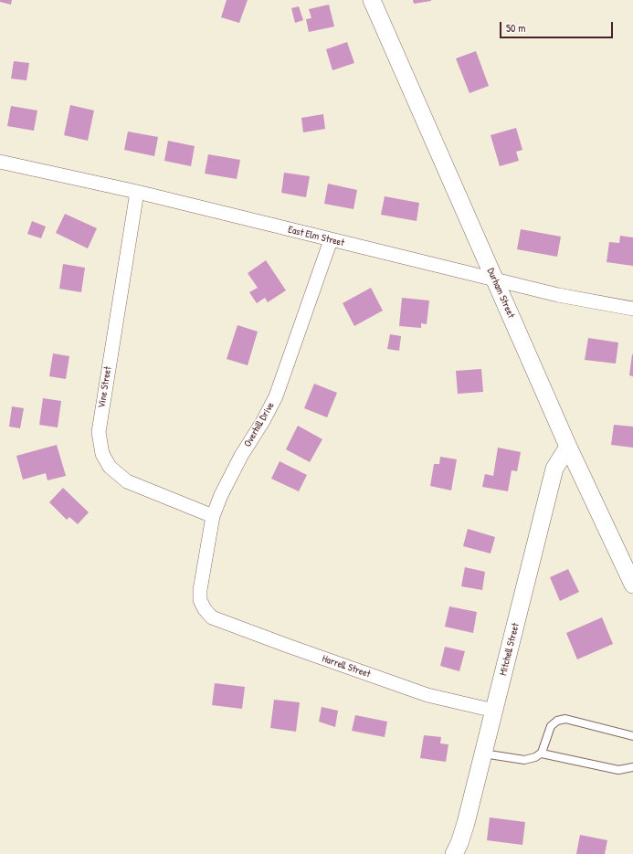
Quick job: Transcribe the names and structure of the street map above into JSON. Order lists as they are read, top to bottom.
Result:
{
  "streets": {
    "street": [
      "East Elm Street",
      "Durham Street",
      "Vine Street",
      "Overhill Drive",
      "Mitchell Street",
      "Harrell Street"
    ]
  },
  "crossings": [
    ["East Elm Street", "Durham Street"],
    ["East Elm Street", "Vine Street"],
    ["East Elm Street", "Overhill Drive"],
    ["Durham Street", "Mitchell Street"],
    ["Vine Street", "Overhill Drive"],
    ["Overhill Drive", "Harrell Street"],
    ["Mitchell Street", "Harrell Street"]
  ],
  "scale_bar": "50 m"
}
